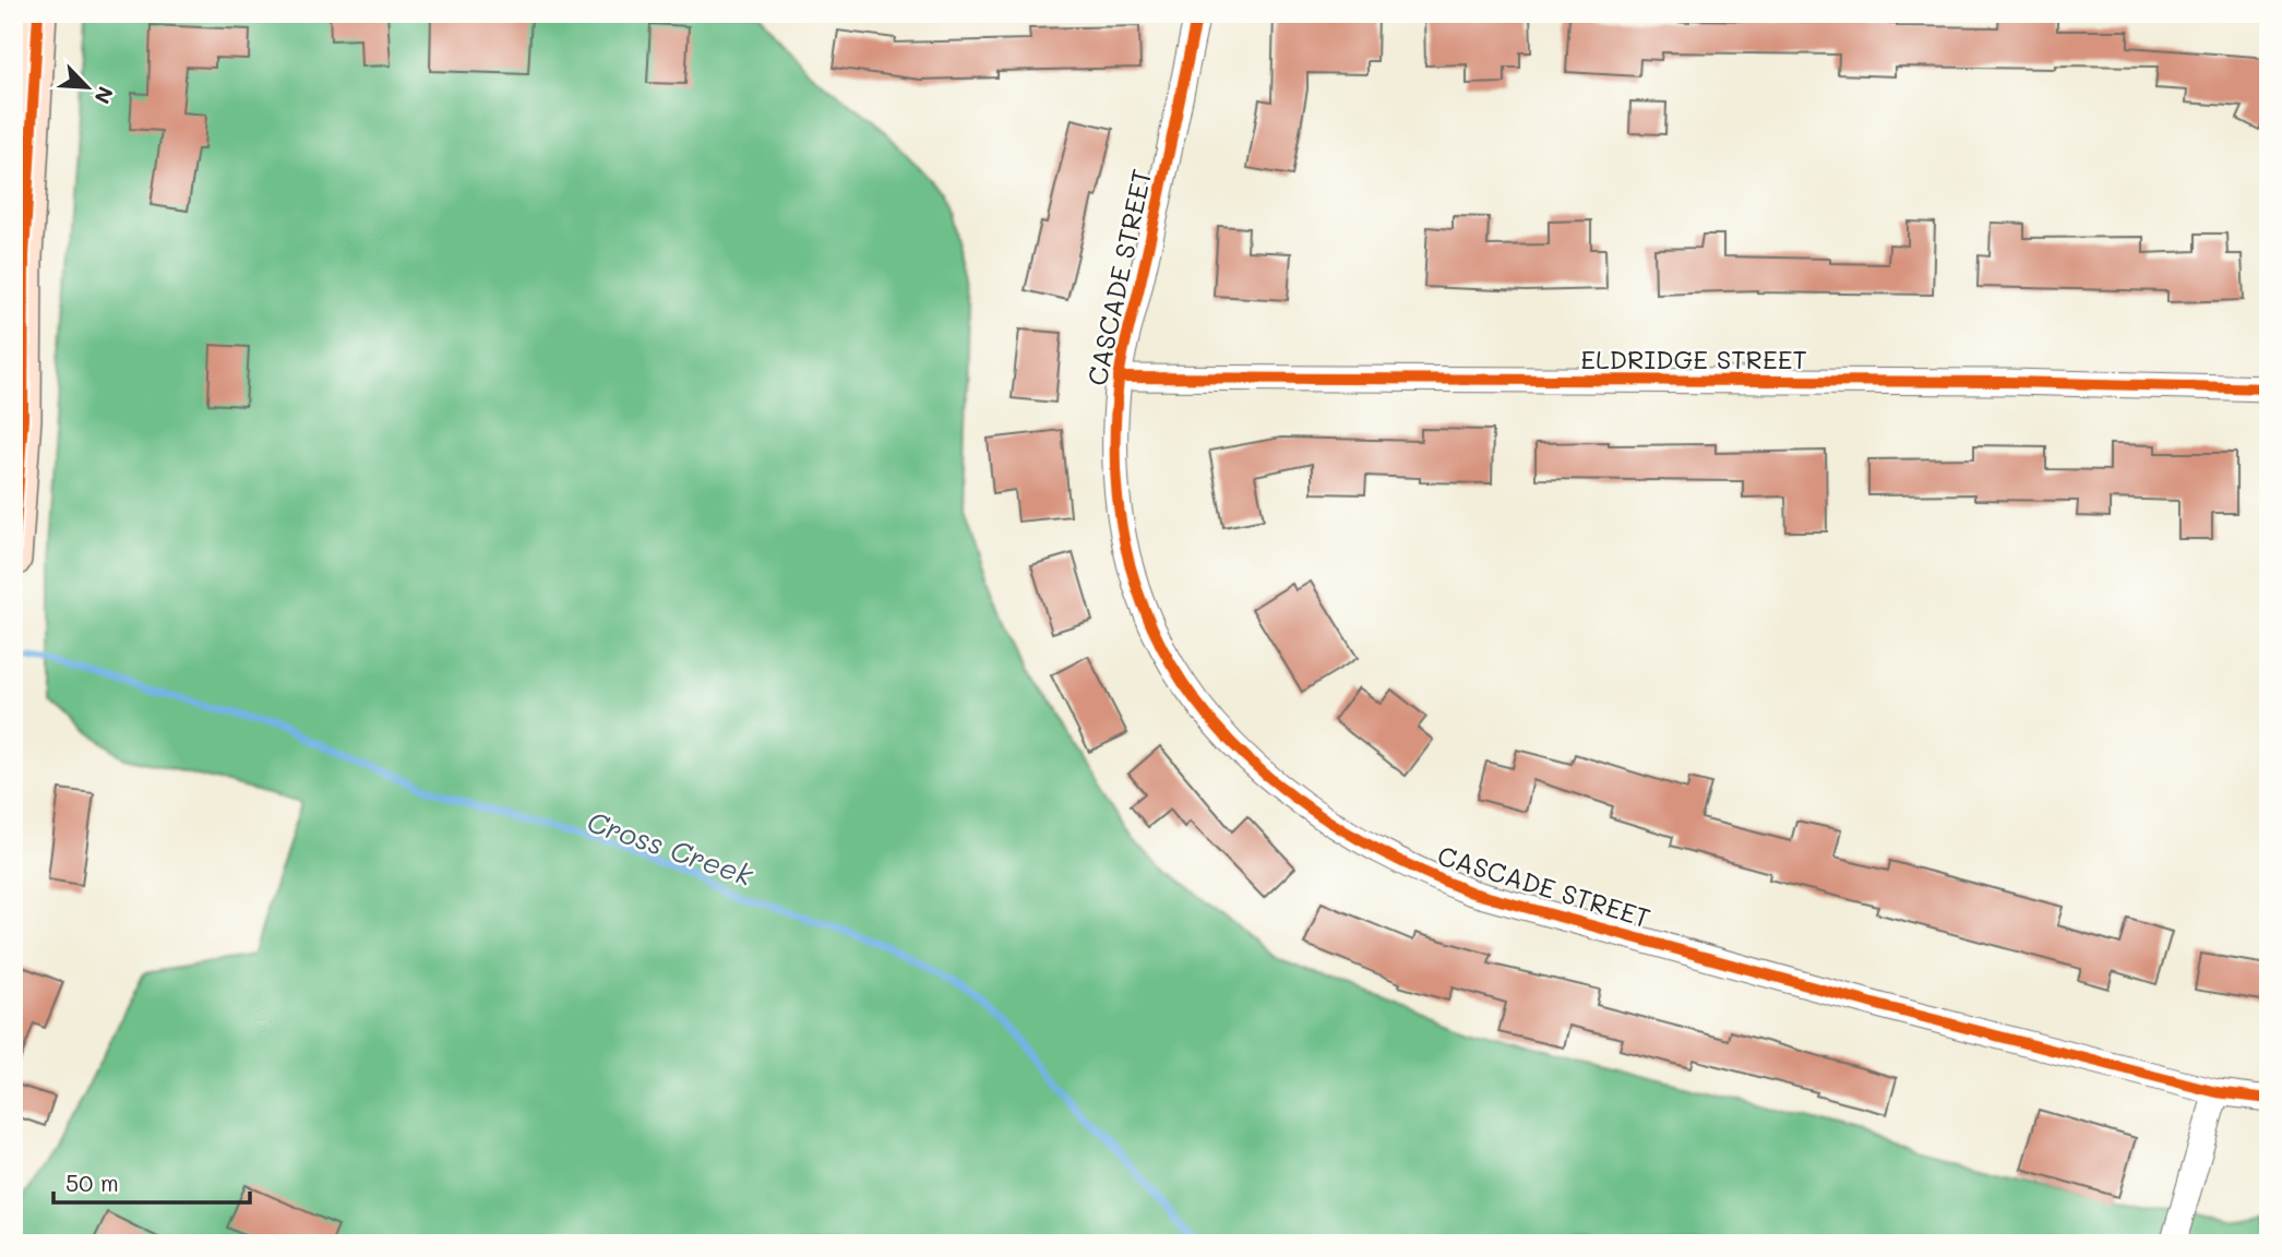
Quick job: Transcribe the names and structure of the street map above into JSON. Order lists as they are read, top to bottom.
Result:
{
  "streets": {
    "street": ["CASCADE STREET", "ELDRIDGE STREET"]
  },
  "crossings": [
    ["CASCADE STREET", "ELDRIDGE STREET"]
  ],
  "water": ["Cross Creek"],
  "scale_bar": "50 m",
  "north": "bottom right"
}
